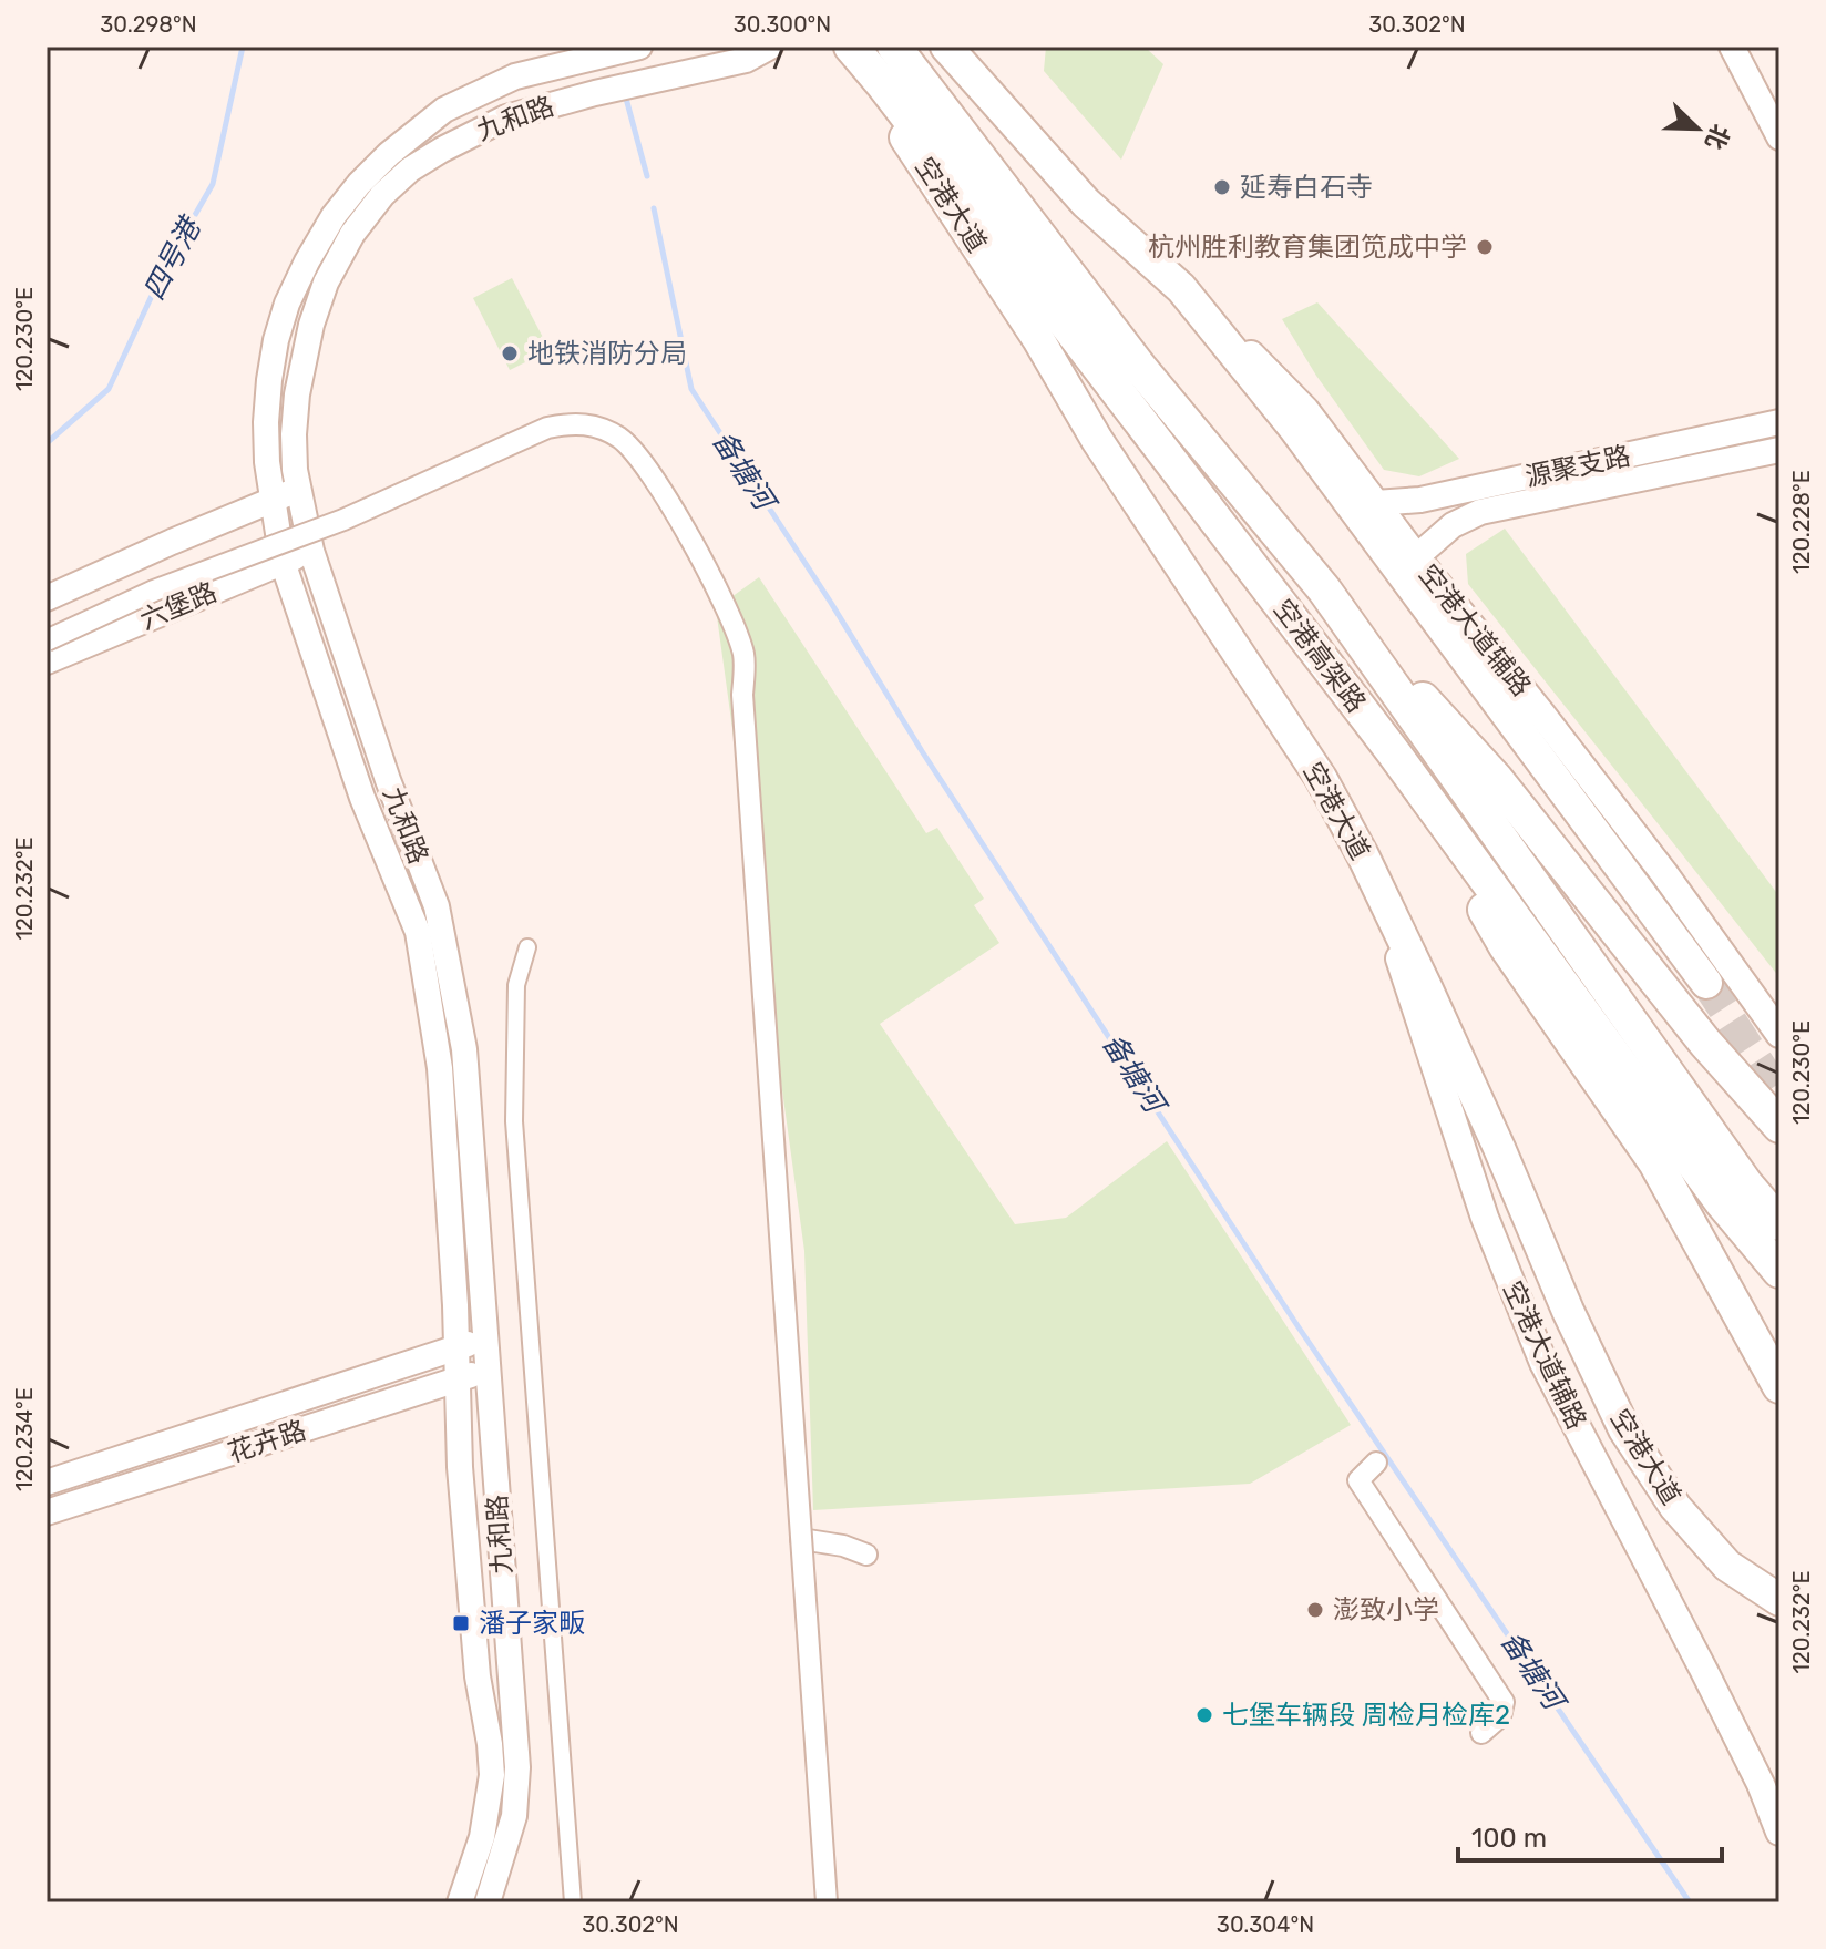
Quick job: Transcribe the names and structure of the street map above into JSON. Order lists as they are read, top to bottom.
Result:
{
  "streets": {
    "highway": ["空港高架路"],
    "main road": ["空港大道", "空港大道辅路"],
    "street": [
      "九和路",
      "源聚支路",
      "六堡路",
      "花卉路"
    ]
  },
  "crossings": [
    ["九和路", "六堡路"],
    ["九和路", "花卉路"],
    ["空港大道", "空港大道辅路"],
    ["源聚支路", "空港大道辅路"]
  ],
  "water": ["四号港", "备塘河"],
  "places": {
    "other": [
      "延寿白石寺",
      "杭州胜利教育集团笕成中学",
      "地铁消防分局",
      "澎致小学",
      "七堡车辆段 周检月检库2"
    ],
    "transit": ["潘子家畈"]
  },
  "scale_bar": "100 m",
  "north": "bottom right",
  "coordinates": [
    "30.298°N",
    "30.300°N",
    "30.302°N",
    "120.230°E",
    "120.228°E",
    "120.232°E",
    "120.234°E",
    "30.304°N"
  ]
}
